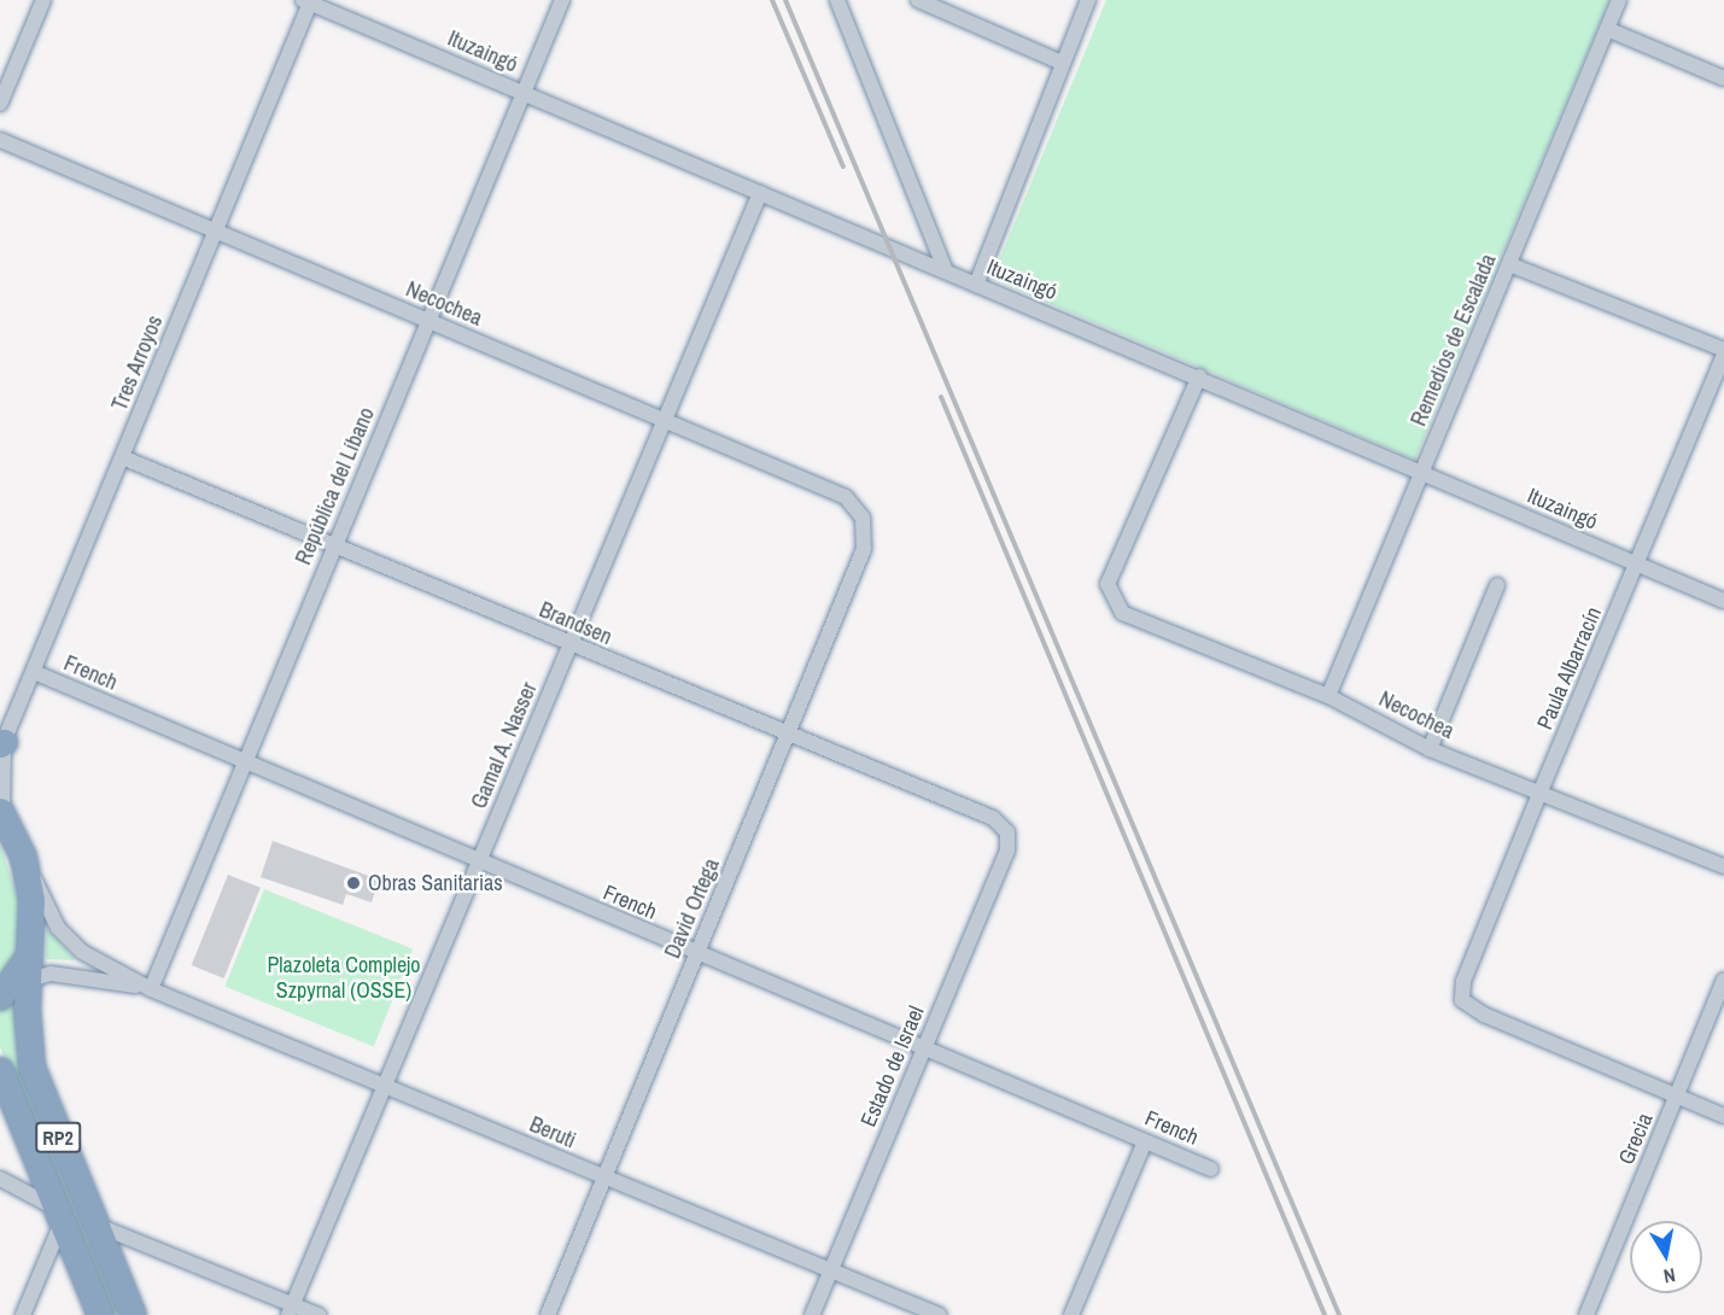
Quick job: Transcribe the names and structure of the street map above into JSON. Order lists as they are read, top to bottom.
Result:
{
  "streets": {
    "highway": ["RP2"],
    "street": [
      "Ituzaingó",
      "Necochea",
      "Remedios de Escalada",
      "Tres Arroyos",
      "República del Líbano",
      "Brandsen",
      "Paula Albarracín",
      "French",
      "Gamal A. Nasser",
      "David Ortega",
      "Estado de Israel",
      "Beruti",
      "Grecia"
    ]
  },
  "crossings": [
    ["Ituzaingó", "Necochea"],
    ["Ituzaingó", "Remedios de Escalada"],
    ["Ituzaingó", "Tres Arroyos"],
    ["Ituzaingó", "República del Líbano"],
    ["Ituzaingó", "Paula Albarracín"],
    ["Ituzaingó", "Gamal A. Nasser"],
    ["Necochea", "Remedios de Escalada"],
    ["Necochea", "Tres Arroyos"],
    ["Necochea", "República del Líbano"],
    ["Necochea", "Paula Albarracín"],
    ["Necochea", "Gamal A. Nasser"],
    ["Necochea", "David Ortega"],
    ["Tres Arroyos", "Brandsen"],
    ["Tres Arroyos", "French"],
    ["República del Líbano", "Brandsen"],
    ["República del Líbano", "French"],
    ["República del Líbano", "Beruti"],
    ["Brandsen", "Gamal A. Nasser"],
    ["Brandsen", "David Ortega"],
    ["Brandsen", "Estado de Israel"],
    ["Paula Albarracín", "Grecia"],
    ["French", "Gamal A. Nasser"],
    ["French", "David Ortega"],
    ["French", "Estado de Israel"],
    ["Gamal A. Nasser", "Beruti"],
    ["David Ortega", "Beruti"],
    ["Estado de Israel", "Beruti"],
    ["Beruti", "RP2"]
  ],
  "parks": ["Plazoleta Complejo Szpyrnal (OSSE)"],
  "places": ["Obras Sanitarias"],
  "north": "bottom"
}
